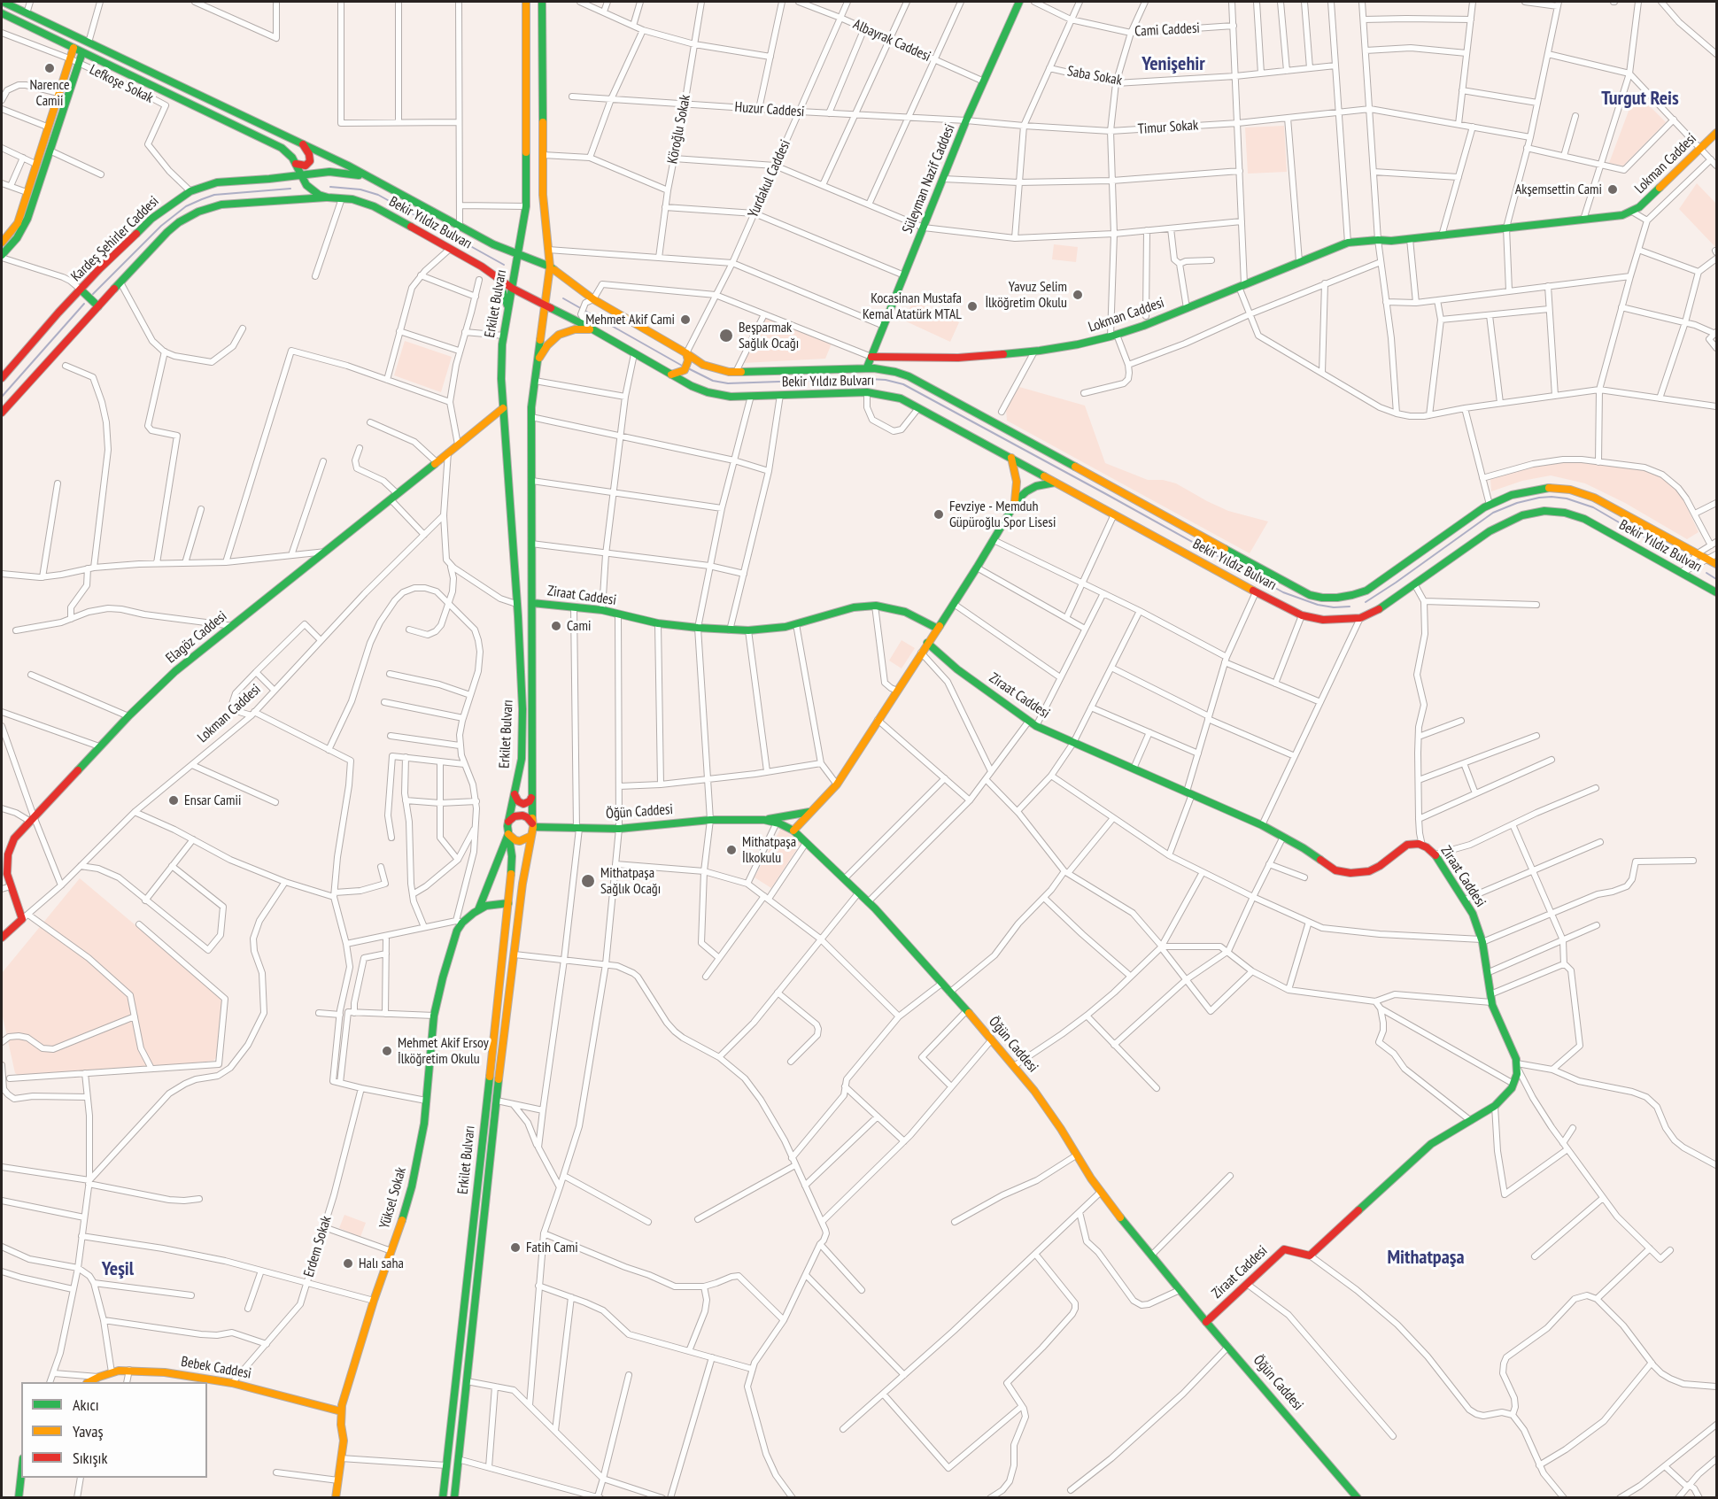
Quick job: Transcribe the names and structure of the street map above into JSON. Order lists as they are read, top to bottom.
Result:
{
  "streets": {
    "main road": [
      "Lokman Caddesi",
      "Süleyman Nazif Caddesi",
      "Bekir Yıldız Bulvarı",
      "Kardeş Şehirler Caddesi",
      "Erkilet Bulvarı",
      "Ziraat Caddesi",
      "Elagöz Caddesi",
      "Öğün Caddesi",
      "Yüksel Sokak",
      "Bebek Caddesi"
    ],
    "street": [
      "Cami Caddesi",
      "Albayrak Caddesi",
      "Saba Sokak",
      "Lefkoşe Sokak",
      "Huzur Caddesi",
      "Timur Sokak",
      "Köroğlu Sokak",
      "Yurdakul Caddesi",
      "Erdem Sokak"
    ]
  },
  "crossings": [
    ["Albayrak Caddesi", "Yurdakul Caddesi"],
    ["Albayrak Caddesi", "Süleyman Nazif Caddesi"],
    ["Lefkoşe Sokak", "Kardeş Şehirler Caddesi"],
    ["Huzur Caddesi", "Timur Sokak"],
    ["Huzur Caddesi", "Köroğlu Sokak"],
    ["Huzur Caddesi", "Yurdakul Caddesi"],
    ["Huzur Caddesi", "Süleyman Nazif Caddesi"],
    ["Timur Sokak", "Süleyman Nazif Caddesi"],
    ["Lokman Caddesi", "Süleyman Nazif Caddesi"],
    ["Lokman Caddesi", "Elagöz Caddesi"],
    ["Yurdakul Caddesi", "Bekir Yıldız Bulvarı"],
    ["Süleyman Nazif Caddesi", "Bekir Yıldız Bulvarı"],
    ["Bekir Yıldız Bulvarı", "Kardeş Şehirler Caddesi"],
    ["Bekir Yıldız Bulvarı", "Erkilet Bulvarı"],
    ["Erkilet Bulvarı", "Ziraat Caddesi"],
    ["Erkilet Bulvarı", "Elagöz Caddesi"],
    ["Erkilet Bulvarı", "Öğün Caddesi"],
    ["Erkilet Bulvarı", "Yüksel Sokak"],
    ["Ziraat Caddesi", "Öğün Caddesi"],
    ["Yüksel Sokak", "Bebek Caddesi"],
    ["Erdem Sokak", "Bebek Caddesi"]
  ],
  "districts": [
    "Yenişehir",
    "Turgut Reis",
    "Mithatpaşa",
    "Yeşil"
  ],
  "places": [
    "Narence Camii",
    "Akşemsettin Cami",
    "Yavuz Selim İlköğretim Okulu",
    "Kocasinan Mustafa Kemal Atatürk MTAL",
    "Mehmet Akif Cami",
    "Beşparmak Sağlık Ocağı",
    "Fevziye - Memduh Güpüroğlu Spor Lisesi",
    "Cami",
    "Ensar Camii",
    "Mithatpaşa İlkokulu",
    "Mithatpaşa Sağlık Ocağı",
    "Mehmet Akif Ersoy İlköğretim Okulu",
    "Fatih Cami",
    "Halı saha"
  ],
  "legend": ["Akıcı", "Yavaş", "Sıkışık"]
}
